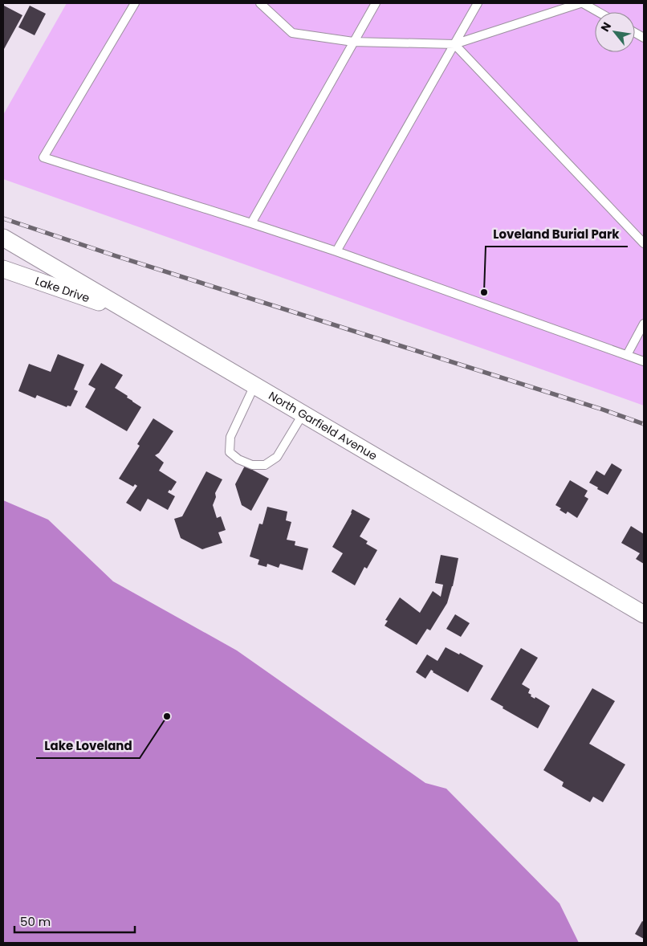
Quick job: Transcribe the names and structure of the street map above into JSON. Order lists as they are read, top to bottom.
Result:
{
  "streets": {
    "street": ["Lake Drive", "North Garfield Avenue"]
  },
  "crossings": [
    ["Lake Drive", "North Garfield Avenue"]
  ],
  "places": ["Loveland Burial Park", "Lake Loveland"],
  "scale_bar": "50 m",
  "north": "top left"
}
